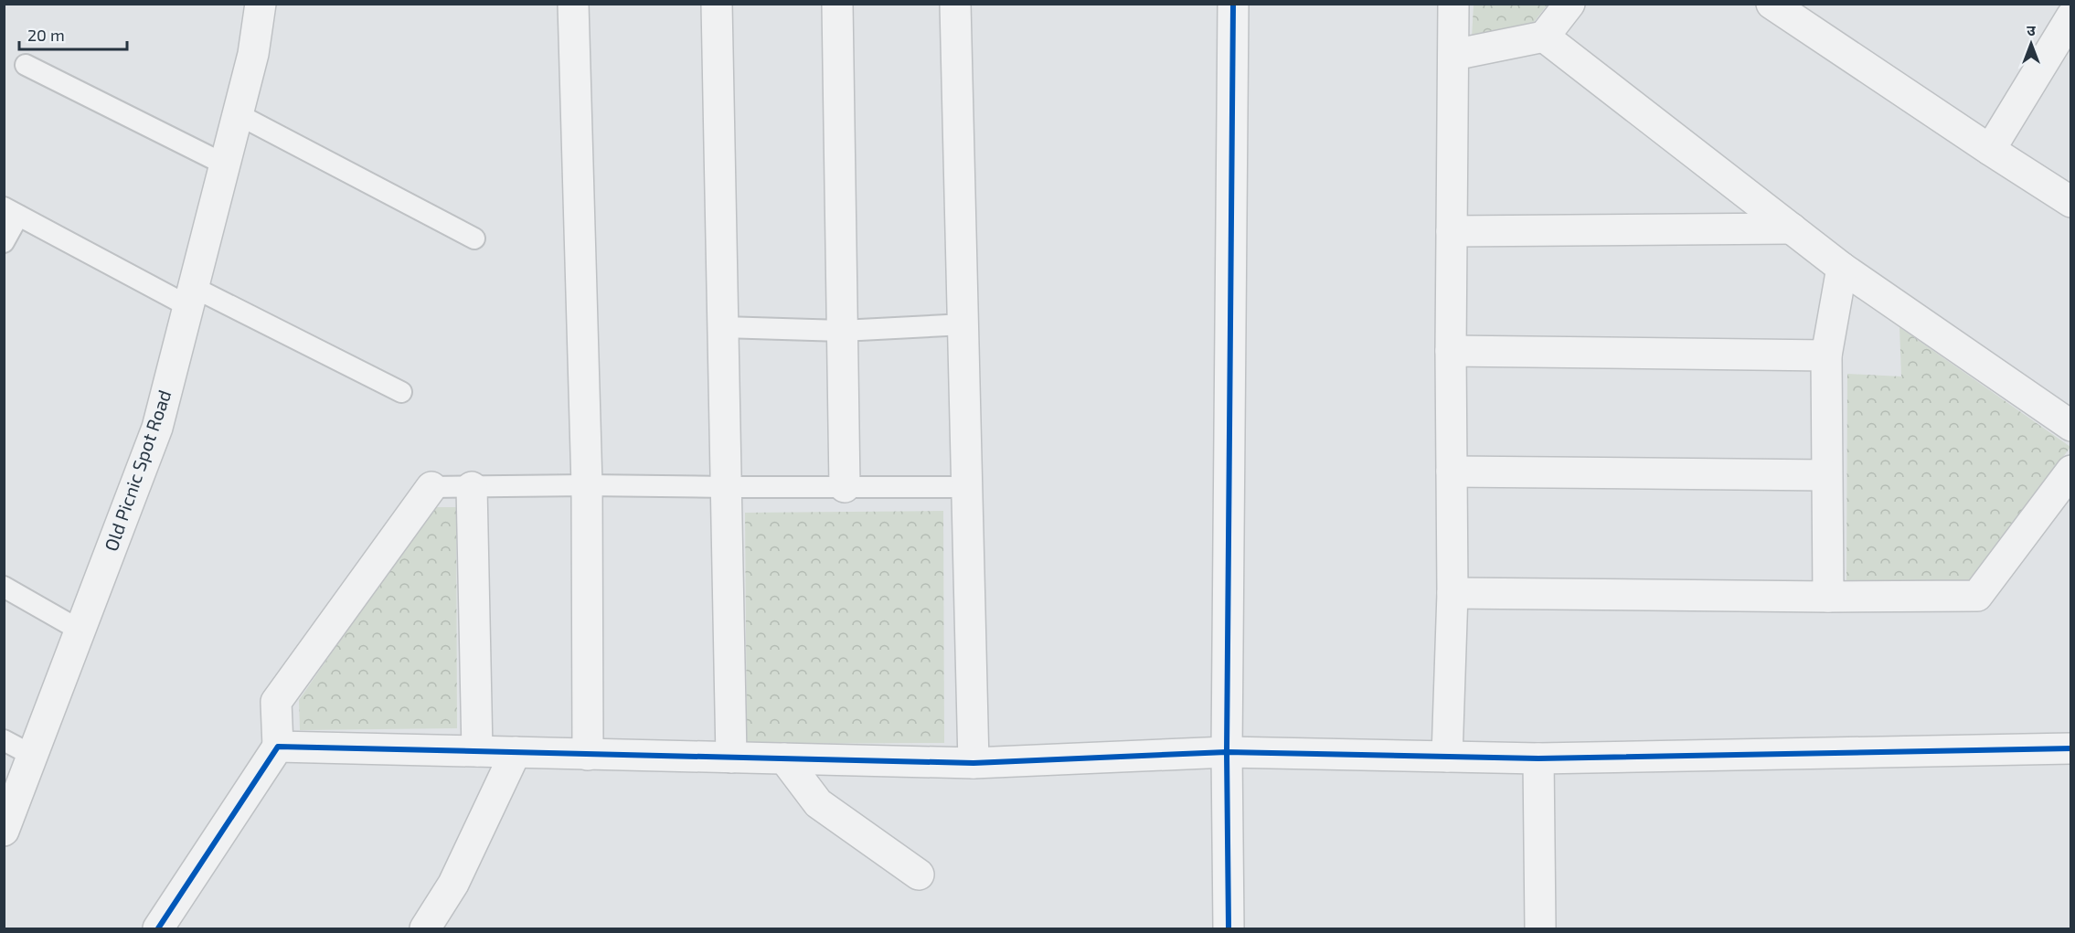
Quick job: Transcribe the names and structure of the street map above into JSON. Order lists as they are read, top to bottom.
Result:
{
  "streets": {
    "street": ["Old Picnic Spot Road"]
  },
  "scale_bar": "20 m",
  "north": "top"
}
